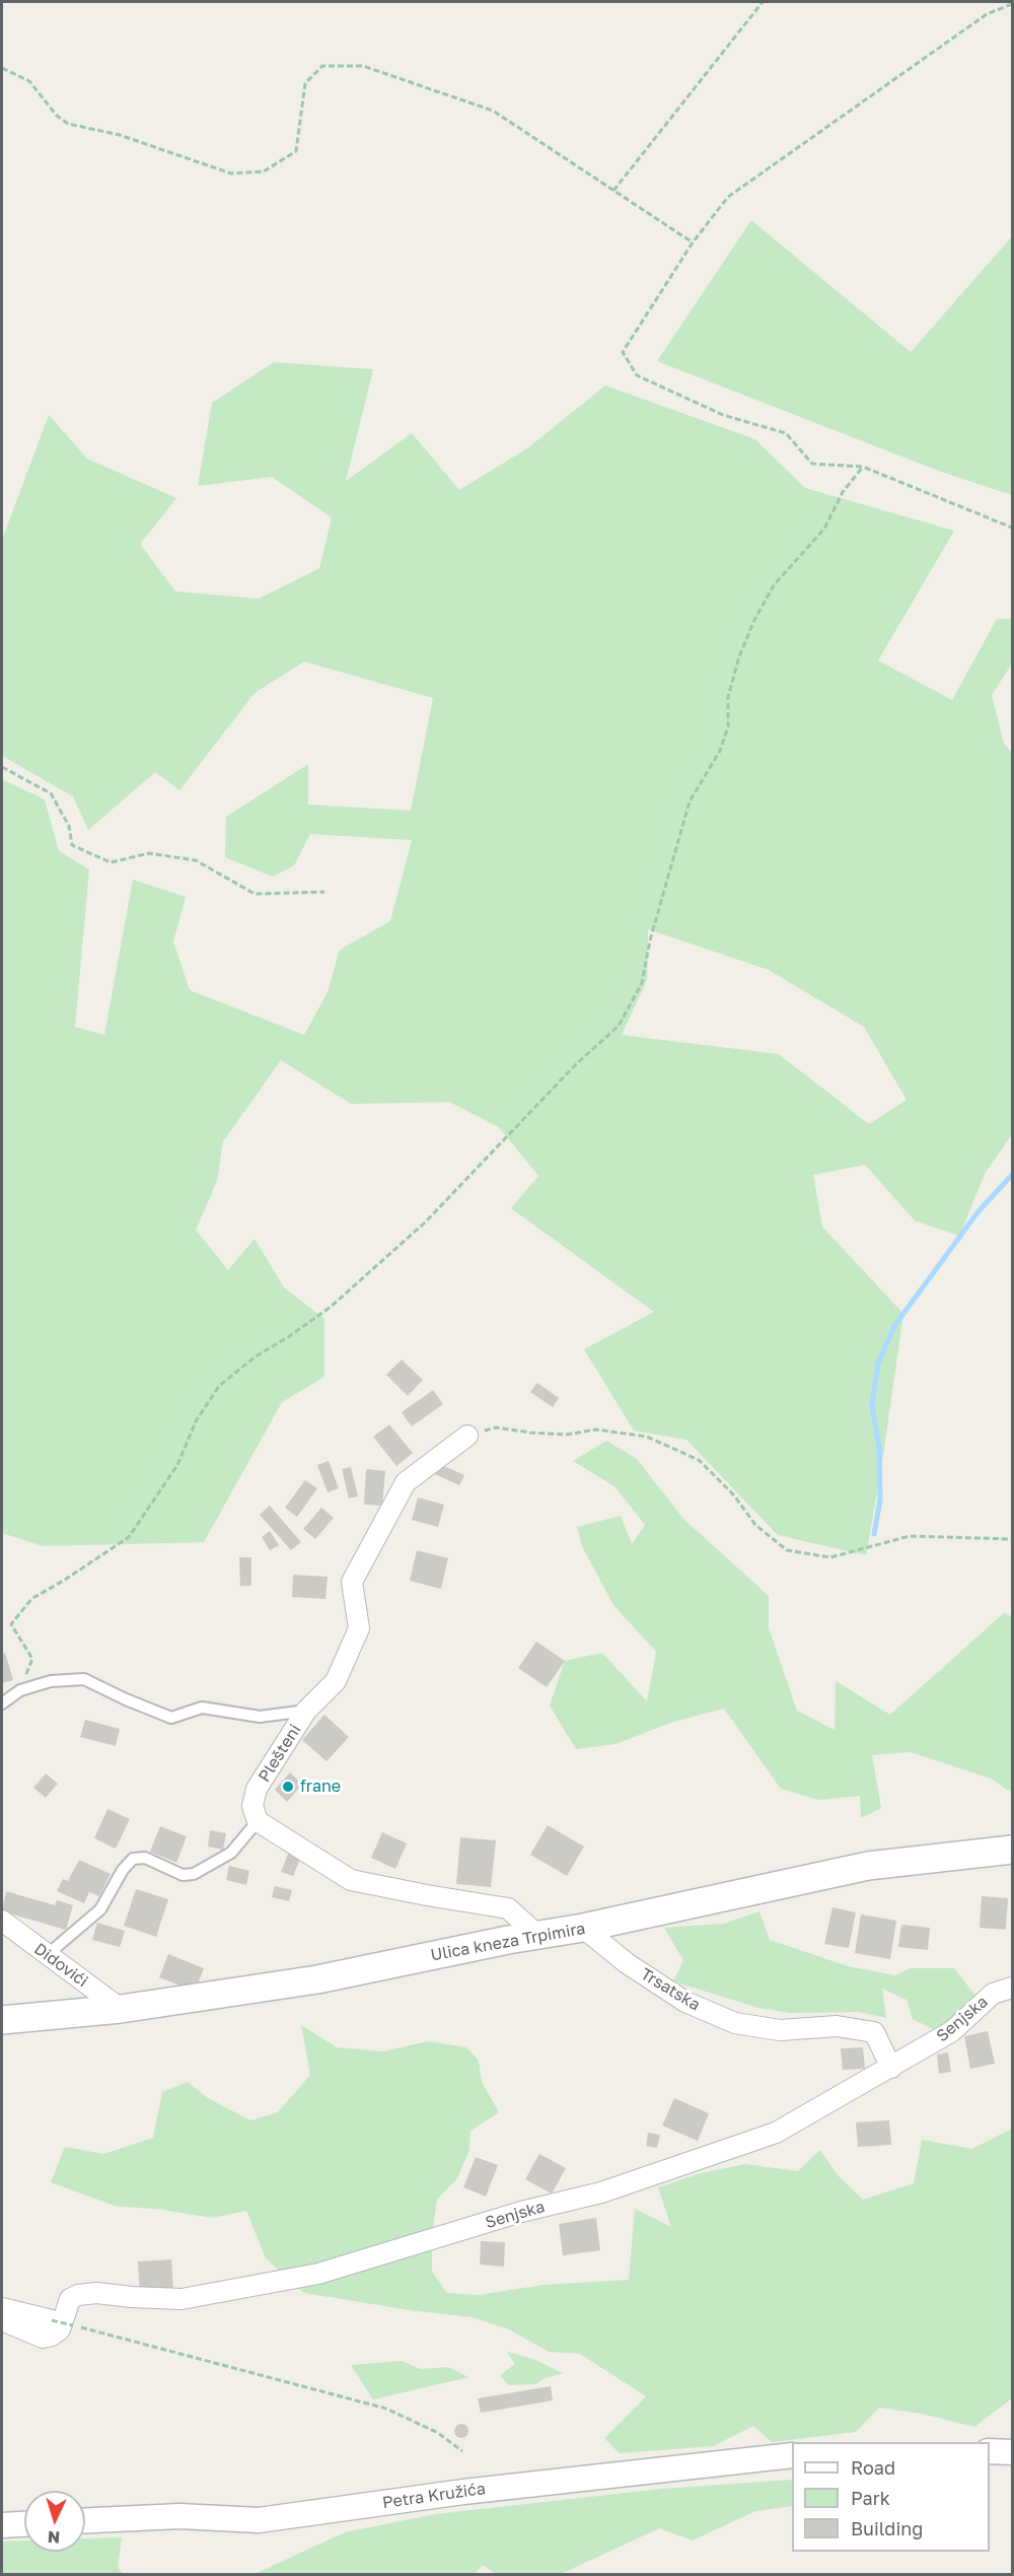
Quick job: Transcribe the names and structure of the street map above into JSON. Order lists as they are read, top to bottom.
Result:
{
  "streets": {
    "main road": ["Ulica kneza Trpimira"],
    "street": [
      "Plešteni",
      "Didovići",
      "Trsatska",
      "Senjska",
      "Petra Kružića"
    ]
  },
  "crossings": [
    ["Ulica kneza Trpimira", "Didovići"],
    ["Ulica kneza Trpimira", "Trsatska"],
    ["Trsatska", "Senjska"]
  ],
  "places": ["frane"],
  "legend": ["Road", "Park", "Building"],
  "north": "bottom"
}
